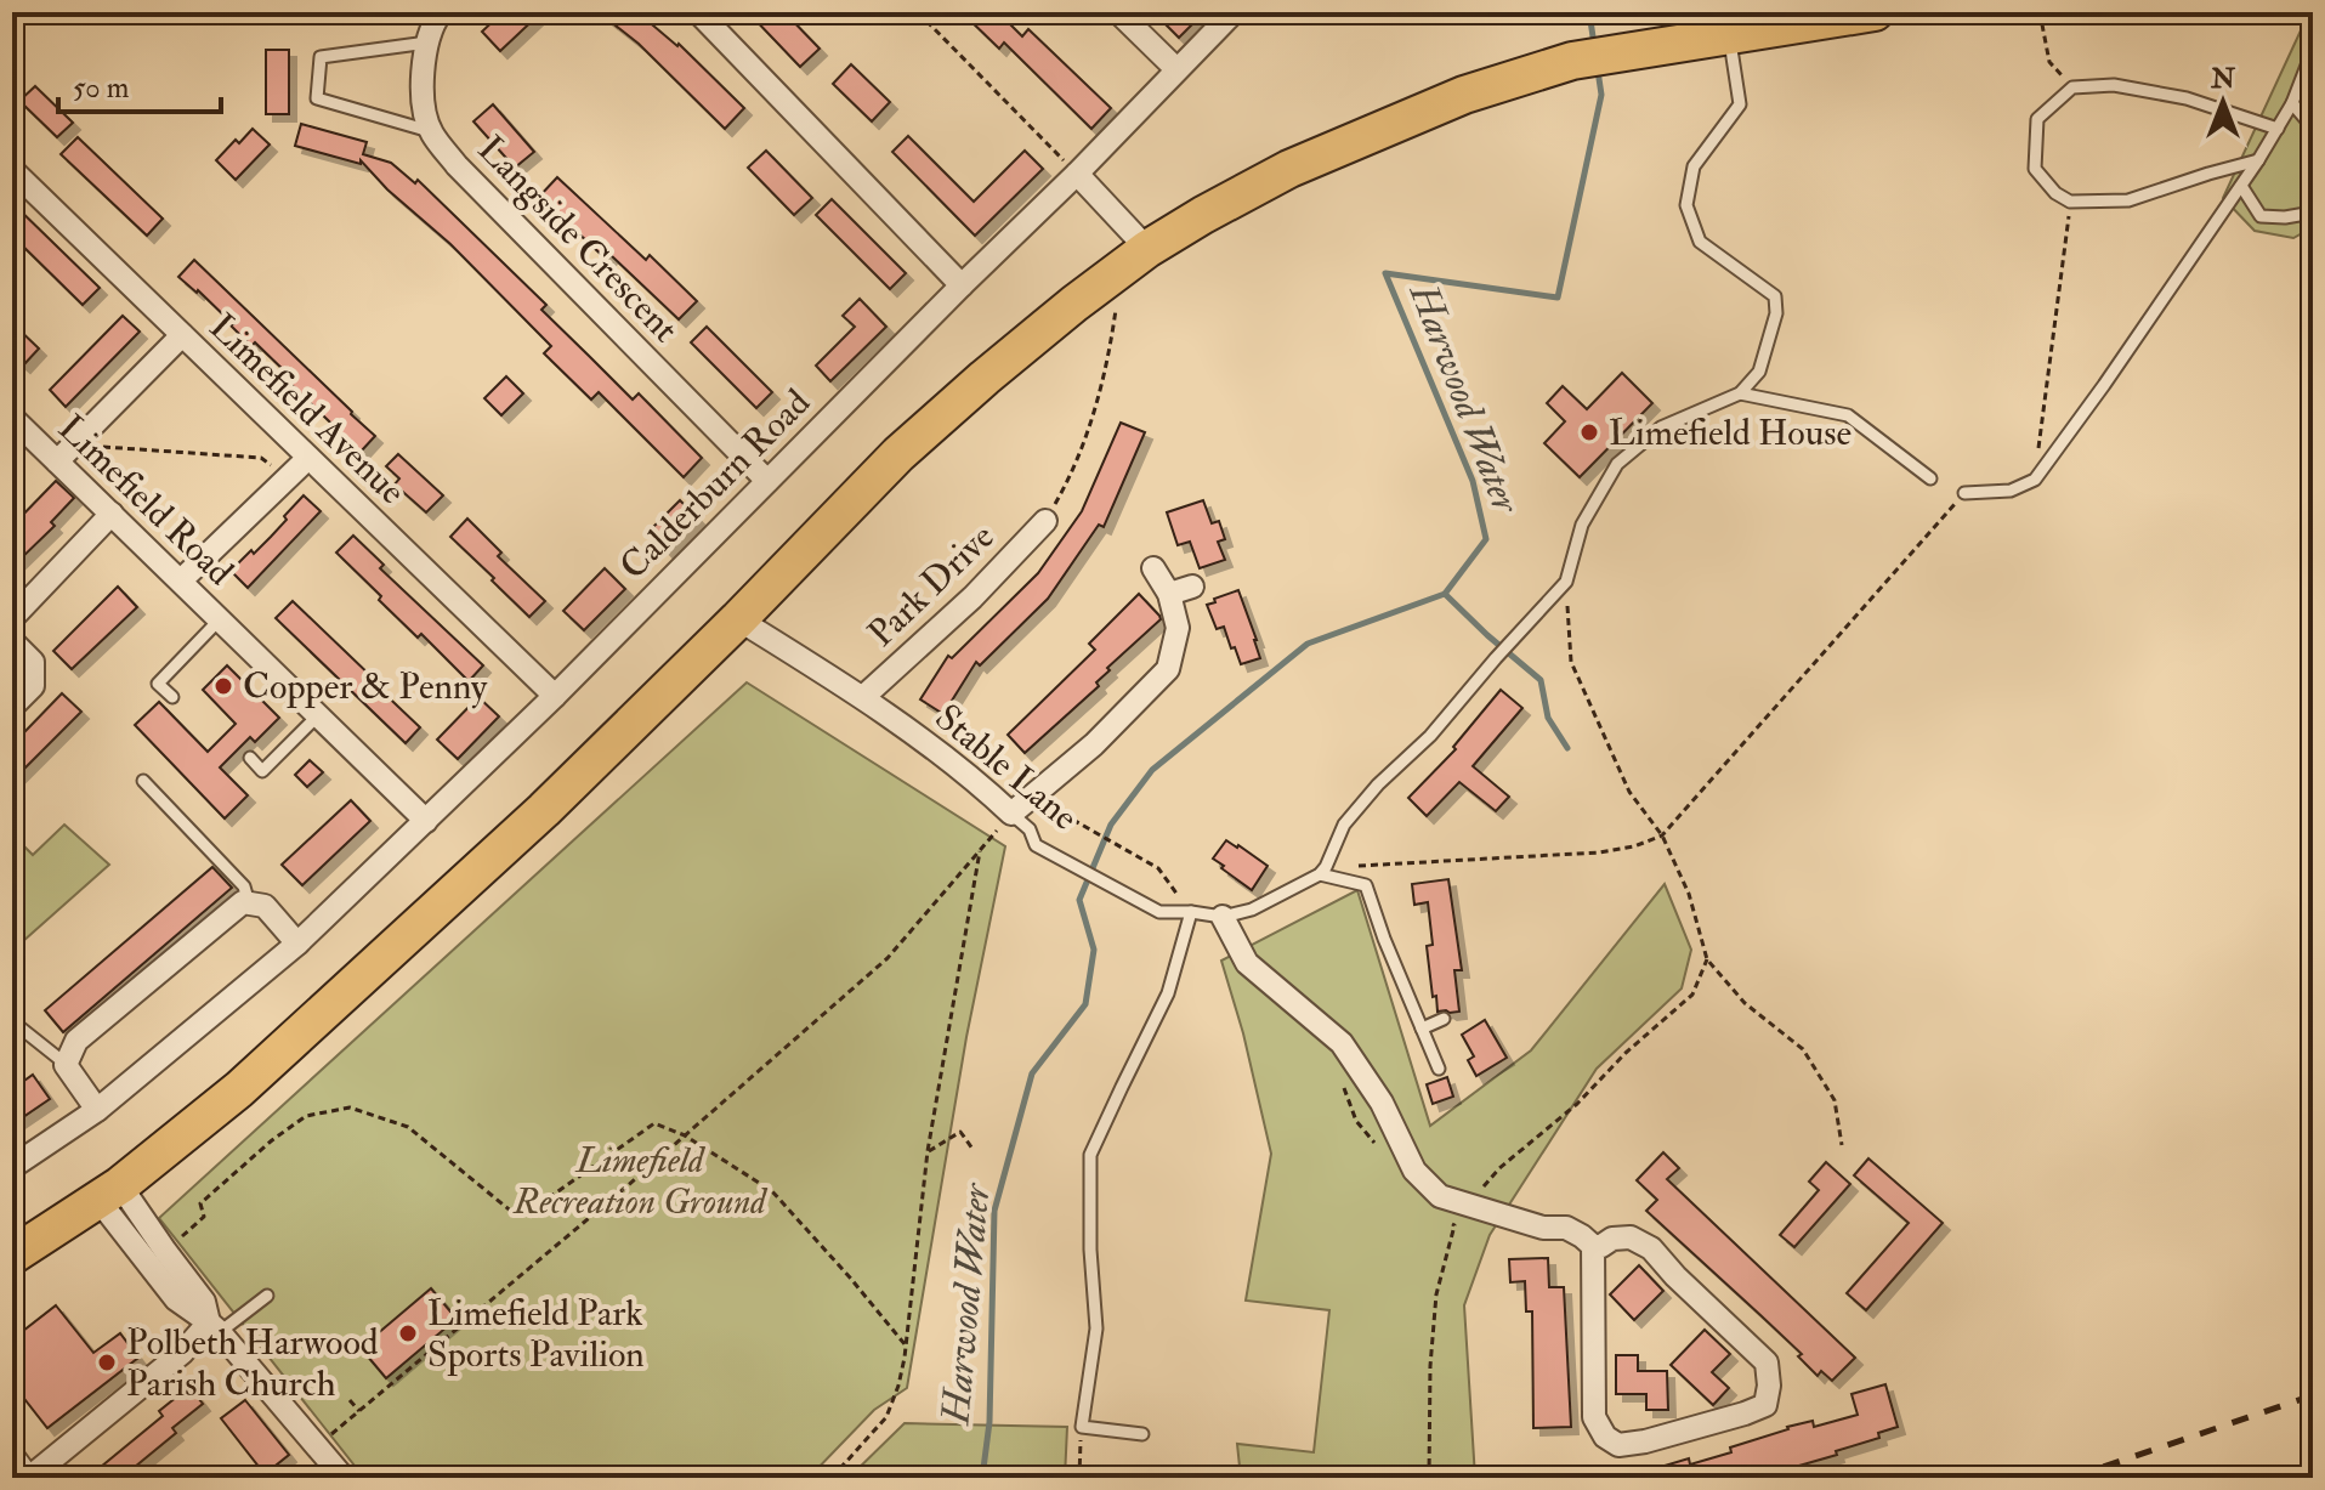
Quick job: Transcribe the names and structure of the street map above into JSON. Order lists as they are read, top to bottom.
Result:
{
  "streets": {
    "street": [
      "Langside Crescent",
      "Limefield Avenue",
      "Calderburn Road",
      "Limefield Road",
      "Park Drive",
      "Stable Lane"
    ]
  },
  "crossings": [
    ["Langside Crescent", "Calderburn Road"],
    ["Limefield Avenue", "Calderburn Road"],
    ["Calderburn Road", "Limefield Road"],
    ["Park Drive", "Stable Lane"]
  ],
  "water": ["Harwood Water"],
  "parks": ["Limefield Recreation Ground"],
  "places": [
    "Limefield House",
    "Copper & Penny",
    "Limefield Park Sports Pavilion",
    "Polbeth Harwood Parish Church"
  ],
  "scale_bar": "50 m",
  "north": "top"
}
